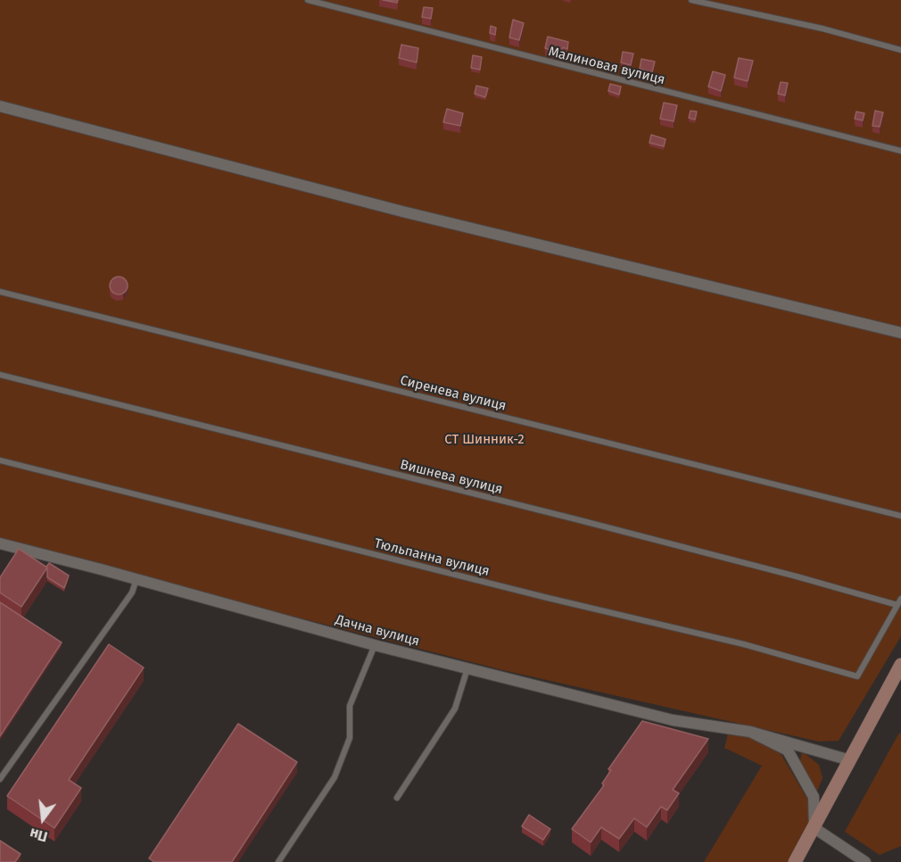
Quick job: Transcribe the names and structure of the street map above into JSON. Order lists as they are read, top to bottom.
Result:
{
  "streets": {
    "street": ["Дачна вулиця"],
    "lane": [
      "Малиновая вулиця",
      "Сиренева вулиця",
      "Вишнева вулиця",
      "Тюльпанна вулиця"
    ]
  },
  "crossings": [
    ["Вишнева вулиця", "Тюльпанна вулиця"]
  ],
  "parks": ["СТ Шинник-2"],
  "north": "bottom"
}
